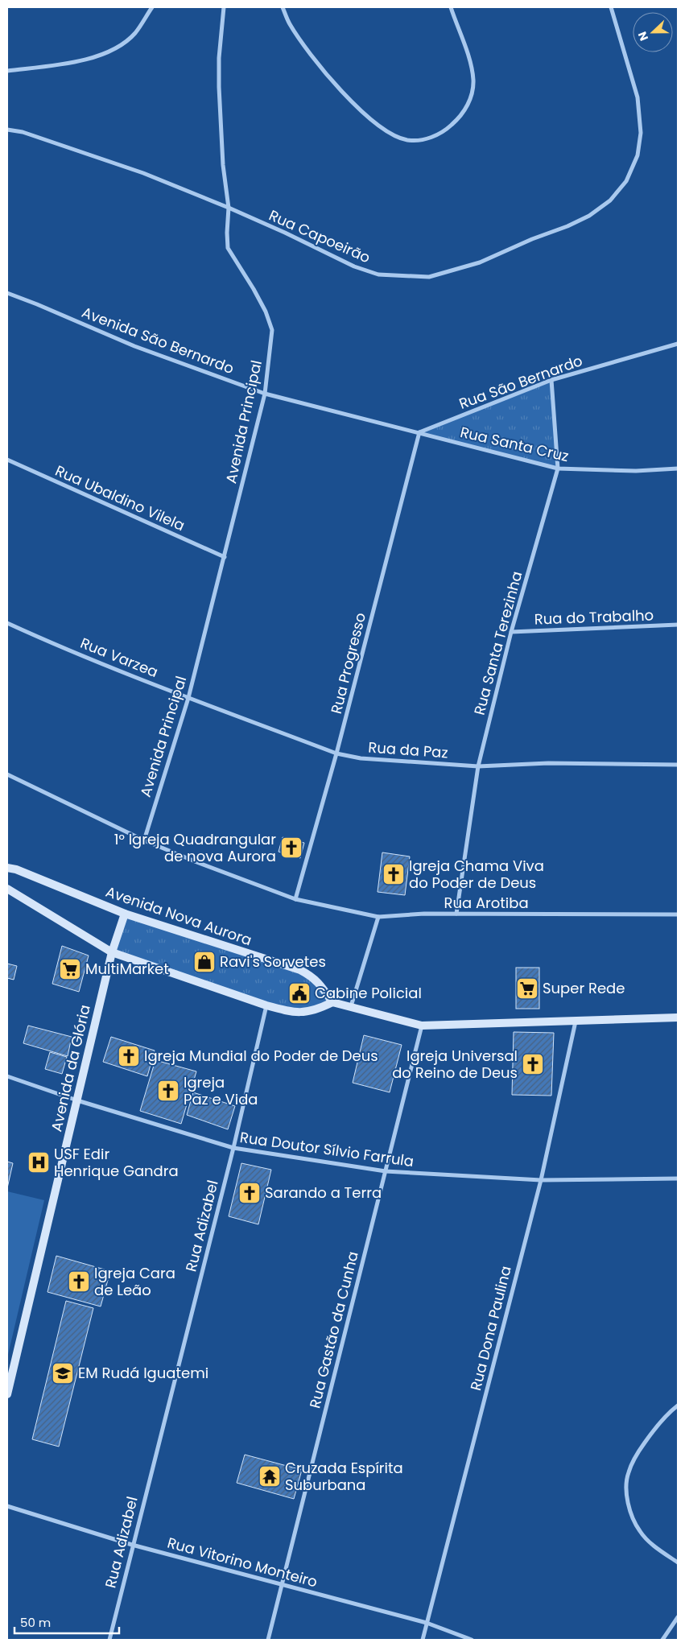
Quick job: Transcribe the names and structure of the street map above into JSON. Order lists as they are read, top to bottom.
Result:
{
  "streets": {
    "street": [
      "Rua Capoeirão",
      "Avenida São Bernardo",
      "Rua São Bernardo",
      "Avenida Principal",
      "Rua Santa Cruz",
      "Rua Ubaldino Vilela",
      "Rua do Trabalho",
      "Rua Santa Terezinha",
      "Rua Varzea",
      "Rua Progresso",
      "Rua da Paz",
      "Rua Arotiba",
      "Avenida Nova Aurora",
      "Avenida da Glória",
      "Rua Doutor Sílvio Farrula",
      "Rua Adizabel",
      "Rua Dona Paulina",
      "Rua Gastão da Cunha",
      "Rua Vitorino Monteiro"
    ]
  },
  "crossings": [
    ["Rua Capoeirão", "Avenida Principal"],
    ["Avenida São Bernardo", "Rua São Bernardo"],
    ["Avenida São Bernardo", "Avenida Principal"],
    ["Avenida São Bernardo", "Rua Santa Cruz"],
    ["Avenida São Bernardo", "Rua Progresso"],
    ["Rua São Bernardo", "Rua Santa Cruz"],
    ["Rua São Bernardo", "Rua Santa Terezinha"],
    ["Rua São Bernardo", "Rua Progresso"],
    ["Avenida Principal", "Rua Ubaldino Vilela"],
    ["Avenida Principal", "Rua Varzea"],
    ["Avenida Principal", "Rua Arotiba"],
    ["Rua Santa Cruz", "Rua Santa Terezinha"],
    ["Rua Santa Cruz", "Rua Progresso"],
    ["Rua do Trabalho", "Rua Santa Terezinha"],
    ["Rua Santa Terezinha", "Rua da Paz"],
    ["Rua Santa Terezinha", "Rua Arotiba"],
    ["Rua Varzea", "Rua Progresso"],
    ["Rua Varzea", "Rua da Paz"],
    ["Rua Progresso", "Rua da Paz"],
    ["Rua Progresso", "Rua Arotiba"],
    ["Avenida Nova Aurora", "Avenida da Glória"],
    ["Avenida da Glória", "Rua Doutor Sílvio Farrula"],
    ["Rua Doutor Sílvio Farrula", "Rua Adizabel"],
    ["Rua Doutor Sílvio Farrula", "Rua Dona Paulina"],
    ["Rua Doutor Sílvio Farrula", "Rua Gastão da Cunha"],
    ["Rua Adizabel", "Rua Vitorino Monteiro"],
    ["Rua Dona Paulina", "Rua Vitorino Monteiro"],
    ["Rua Gastão da Cunha", "Rua Vitorino Monteiro"]
  ],
  "places": {
    "church": [
      "1° Igreja Quadrangular de nova Aurora",
      "Igreja Chama Viva do Poder de Deus",
      "Igreja Mundial do Poder de Deus",
      "Igreja Universal do Reino de Deus",
      "Igreja Paz e Vida",
      "Sarando a Terra",
      "Igreja Cara de Leão"
    ],
    "shop": ["Ravi's Sorvetes"],
    "supermarket": ["MultiMarket", "Super Rede"],
    "public building": ["Cabine Policial"],
    "hospital": ["USF Edir Henrique Gandra"],
    "school or university": ["EM Rudá Iguatemi"],
    "temple": ["Cruzada Espírita Suburbana"]
  },
  "scale_bar": "50 m",
  "north": "left"
}
